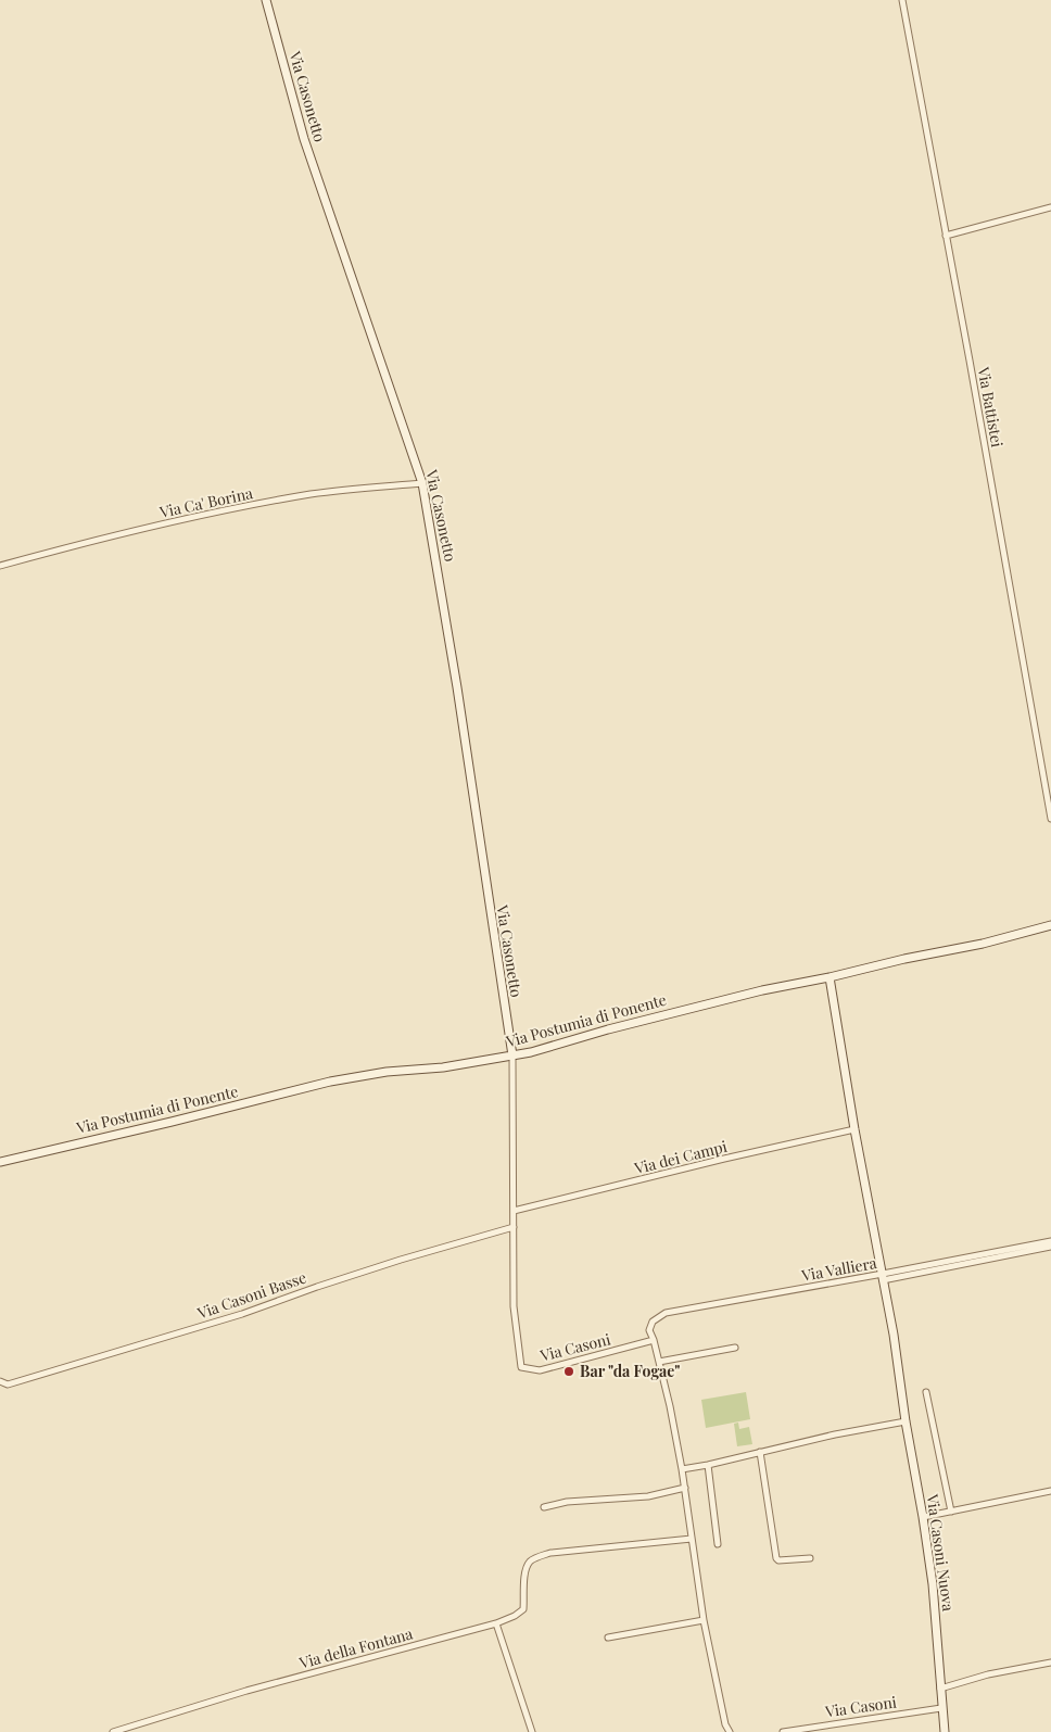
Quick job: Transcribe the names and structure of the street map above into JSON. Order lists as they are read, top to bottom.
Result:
{
  "streets": {
    "main road": ["Via Casonetto", "Via Postumia di Ponente", "Via Casoni Nuova"],
    "street": [
      "Via Battistei",
      "Via Ca' Borina",
      "Via dei Campi",
      "Via Valliera",
      "Via Casoni Basse",
      "Via Casoni",
      "Via della Fontana"
    ]
  },
  "crossings": [
    ["Via Casonetto", "Via Ca' Borina"],
    ["Via Casonetto", "Via Postumia di Ponente"],
    ["Via Postumia di Ponente", "Via Casoni Nuova"],
    ["Via dei Campi", "Via Casoni Nuova"],
    ["Via Valliera", "Via Casoni"],
    ["Via Valliera", "Via Casoni Nuova"],
    ["Via Casoni Basse", "Via Casoni"],
    ["Via Casoni", "Via Casoni Nuova"]
  ],
  "places": ["Bar \"da Fogae\""]
}
